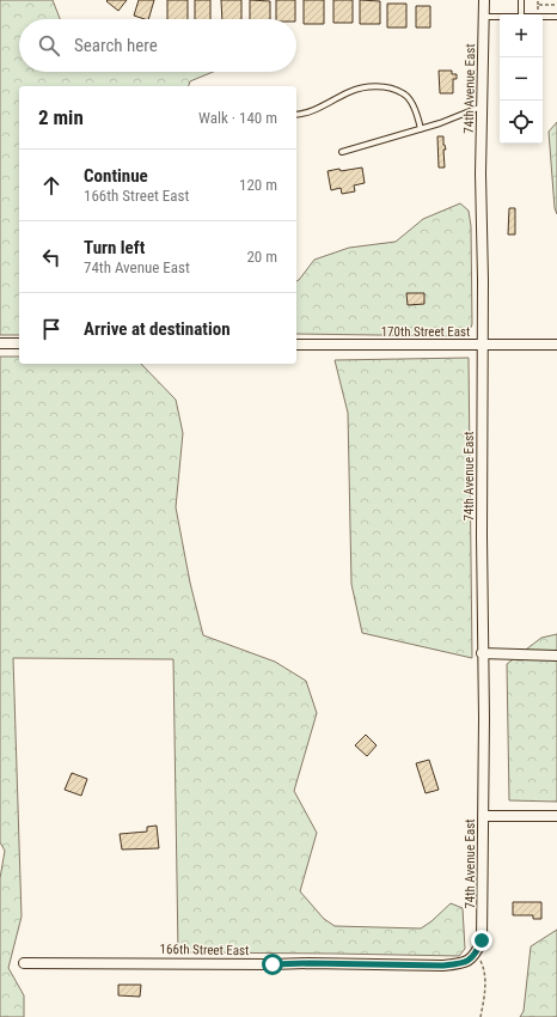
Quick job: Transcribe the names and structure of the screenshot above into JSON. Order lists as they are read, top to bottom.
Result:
{
  "streets": {
    "street": ["74th Avenue East", "170th Street East", "166th Street East"]
  },
  "crossings": [
    ["74th Avenue East", "170th Street East"],
    ["74th Avenue East", "166th Street East"]
  ],
  "page": {
    "map_buttons": ["+", "−"],
    "search": "Search here",
    "heading": ["2 min", "Walk · 140 m"],
    "list": [
      ["Continue", "166th Street East", "120 m"],
      ["Turn left", "74th Avenue East", "20 m"],
      "Arrive at destination"
    ]
  }
}
